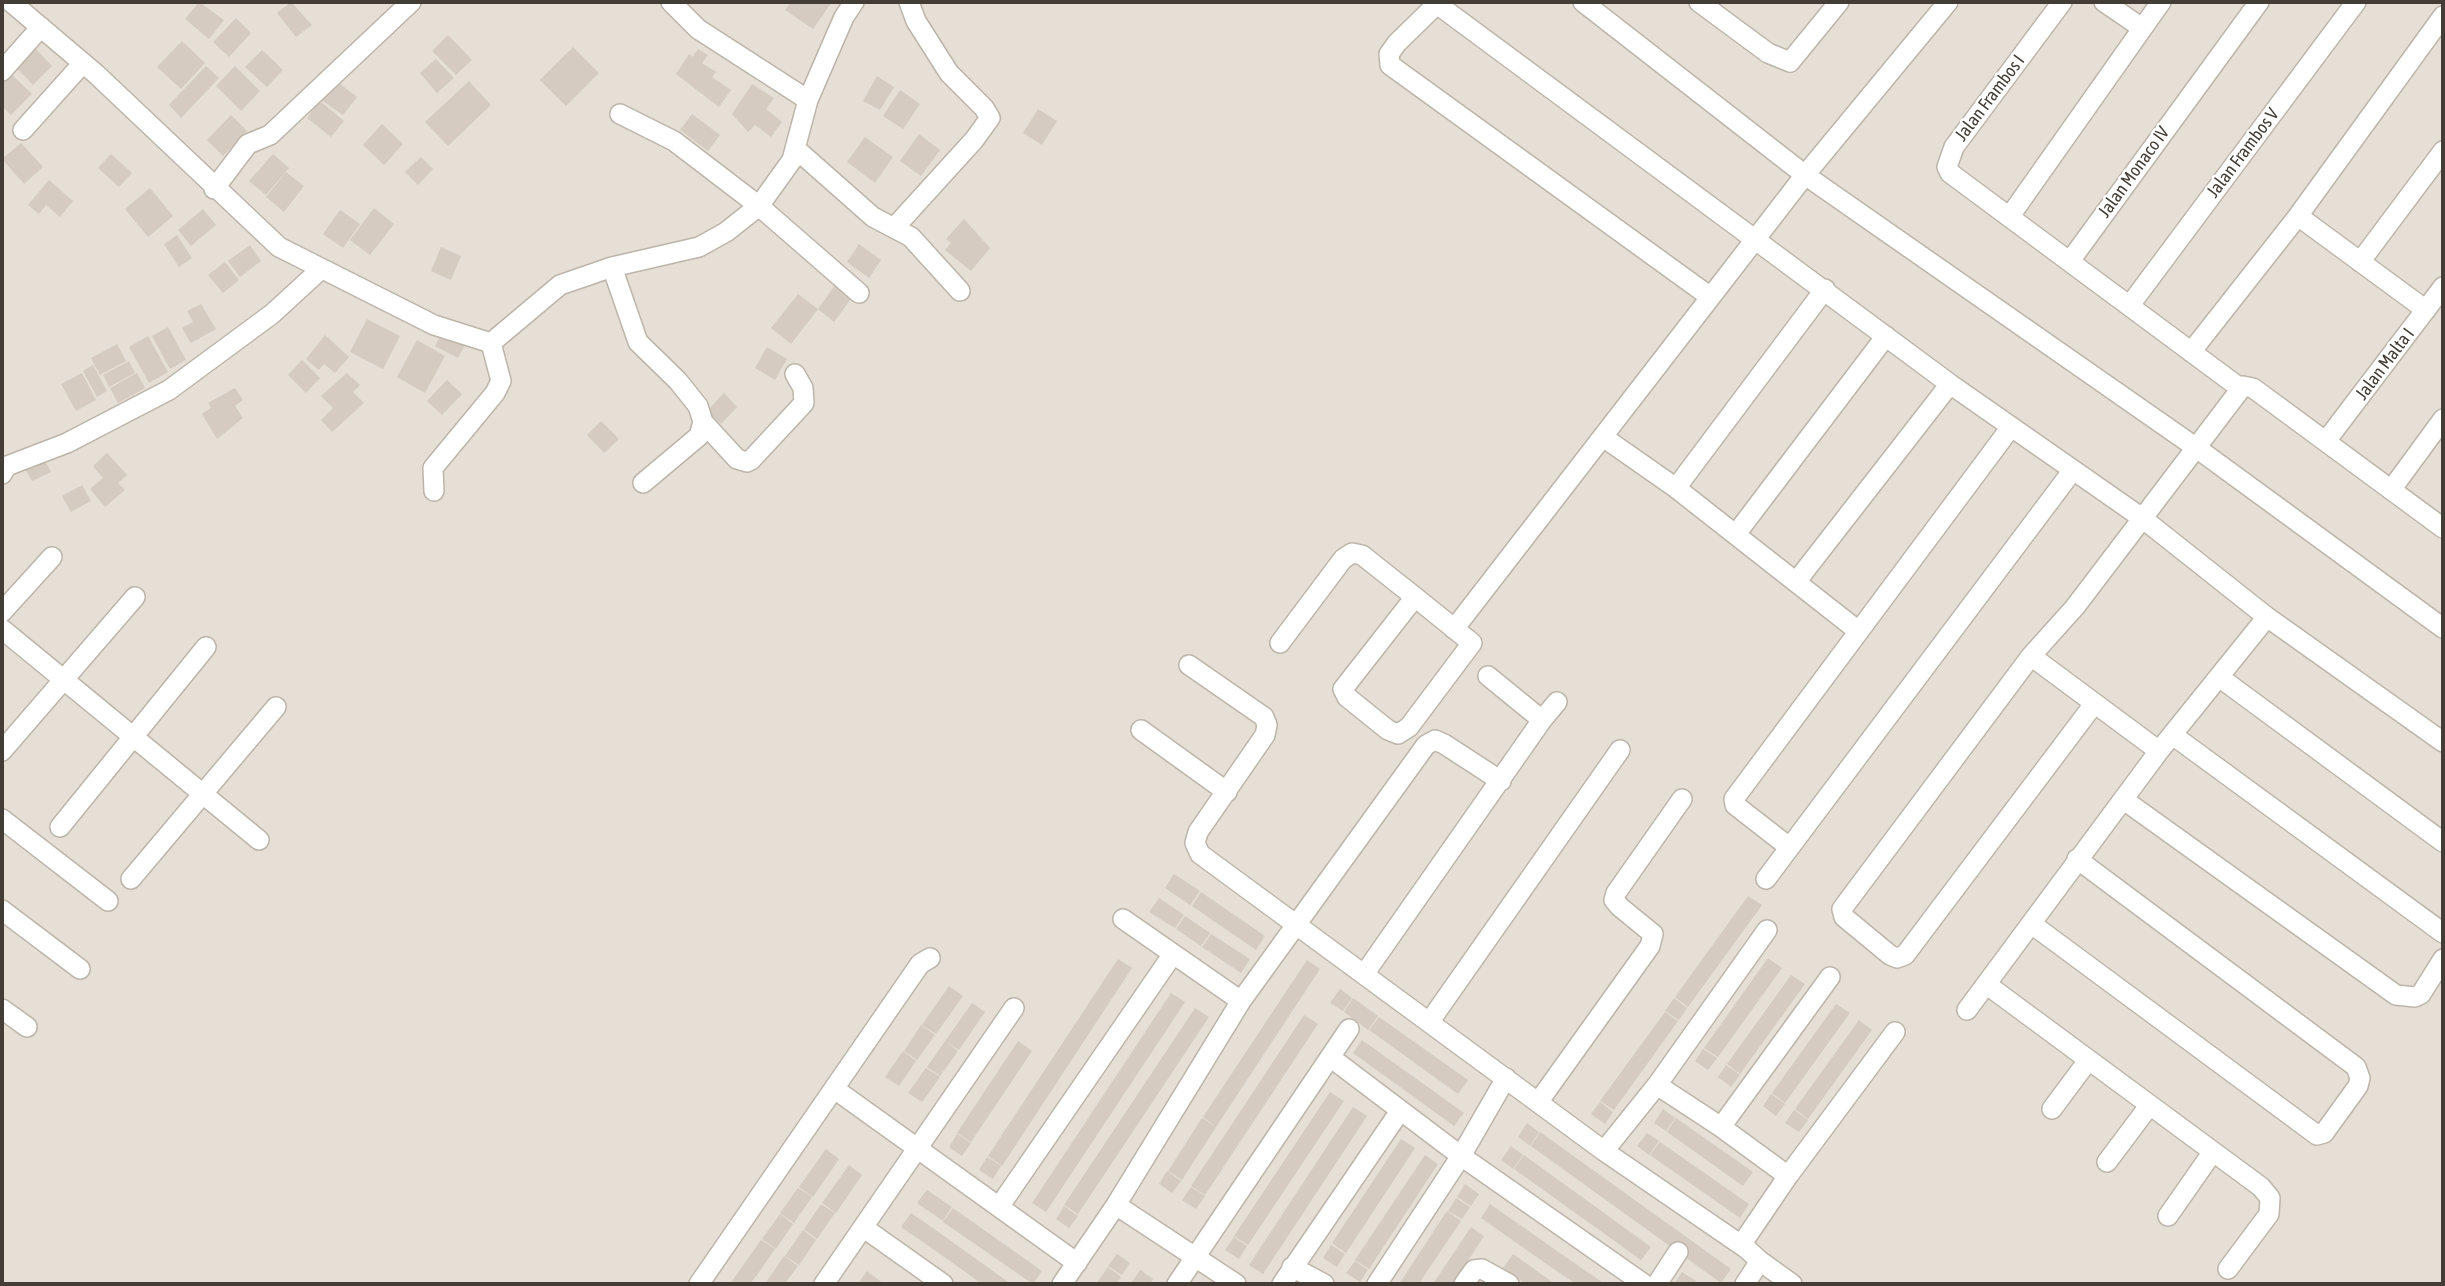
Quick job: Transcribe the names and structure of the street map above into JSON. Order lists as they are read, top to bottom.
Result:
{
  "streets": {
    "street": [
      "Jalan Frambos I",
      "Jalan Frambos V",
      "Jalan Monaco IV",
      "Jalan Malta I"
    ]
  },
  "crossings": [
    ["Jalan Frambos I", "Jalan Frambos V"],
    ["Jalan Frambos I", "Jalan Monaco IV"],
    ["Jalan Frambos I", "Jalan Malta I"]
  ]
}
